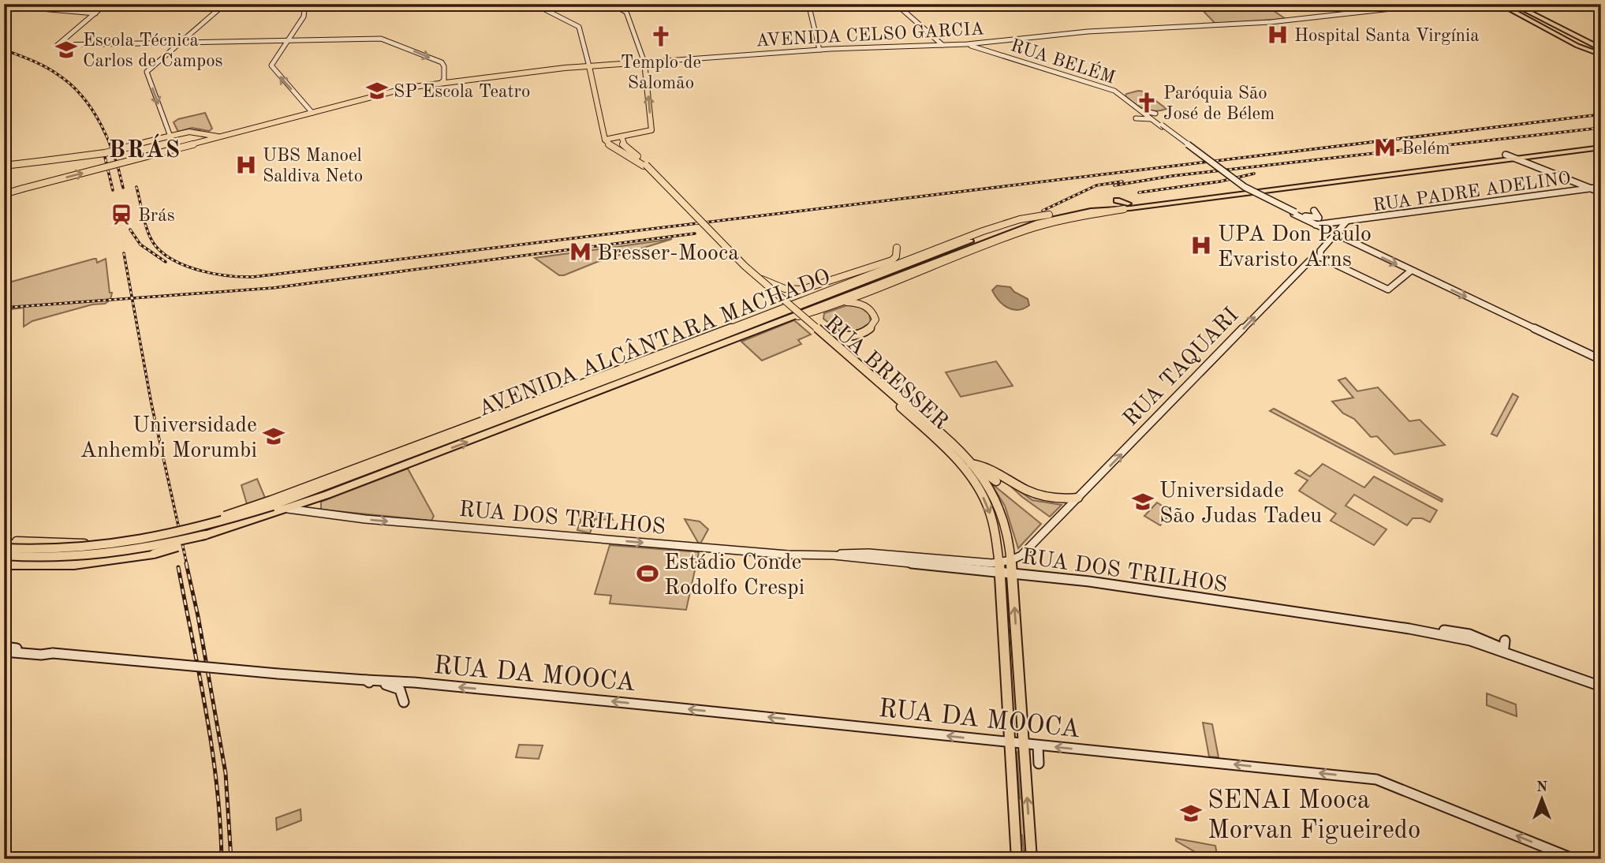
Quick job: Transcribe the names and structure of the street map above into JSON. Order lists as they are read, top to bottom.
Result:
{
  "streets": {
    "highway": ["AVENIDA ALCÂNTARA MACHADO"],
    "main road": [
      "AVENIDA CELSO GARCIA",
      "RUA BELÉM",
      "RUA PADRE ADELINO",
      "RUA TAQUARI",
      "RUA BRESSER",
      "RUA DOS TRILHOS",
      "RUA DA MOOCA"
    ]
  },
  "crossings": [
    ["AVENIDA CELSO GARCIA", "RUA BELÉM"],
    ["RUA PADRE ADELINO", "RUA TAQUARI"],
    ["AVENIDA ALCÂNTARA MACHADO", "RUA DOS TRILHOS"],
    ["RUA TAQUARI", "RUA DOS TRILHOS"],
    ["RUA BRESSER", "RUA DOS TRILHOS"]
  ],
  "one_way": ["RUA TAQUARI", "RUA DA MOOCA"],
  "districts": ["BRÁS"],
  "places": {
    "hospital": ["Hospital Santa Virgínia", "UBS Manoel Saldiva Neto", "UPA Don Paulo Evaristo Arns"],
    "church": ["Templo de Salomão", "Paróquia São José de Bélem"],
    "school or university": [
      "Escola Técnica Carlos de Campos",
      "SP Escola Teatro",
      "Universidade Anhembi Morumbi",
      "Universidade São Judas Tadeu",
      "SENAI Mooca Morvan Figueiredo"
    ],
    "metro station": ["Belém", "Bresser-Mooca"],
    "station": ["Brás"],
    "sports": ["Estádio Conde Rodolfo Crespi"]
  },
  "north": "top"
}
